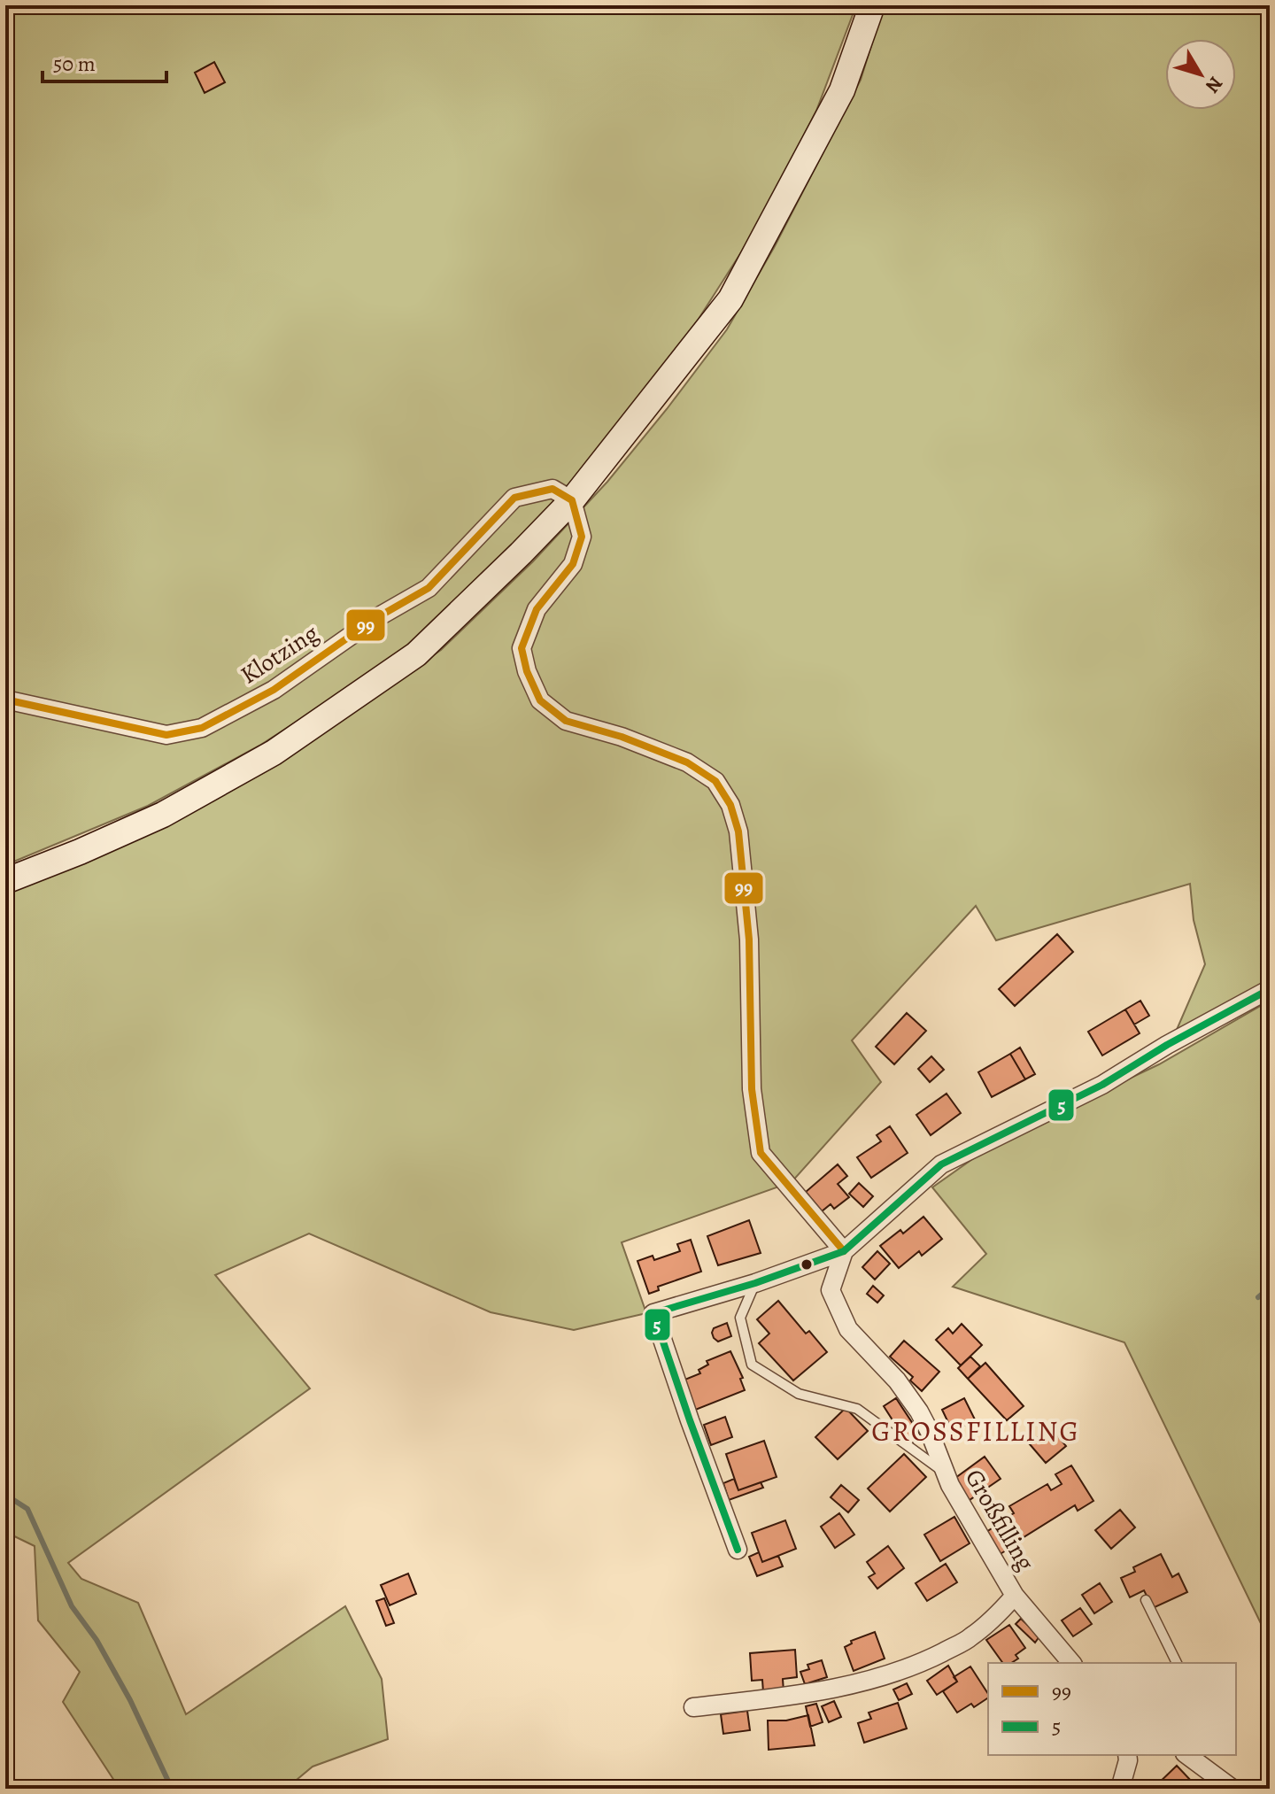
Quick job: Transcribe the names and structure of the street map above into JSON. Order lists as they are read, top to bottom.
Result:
{
  "streets": {
    "street": ["Klotzing", "Großfilling"]
  },
  "districts": ["GROSSFILLING"],
  "lines": ["transit line 99", "transit line 5"],
  "legend": ["99", "5"],
  "scale_bar": "50 m",
  "north": "bottom right"
}
